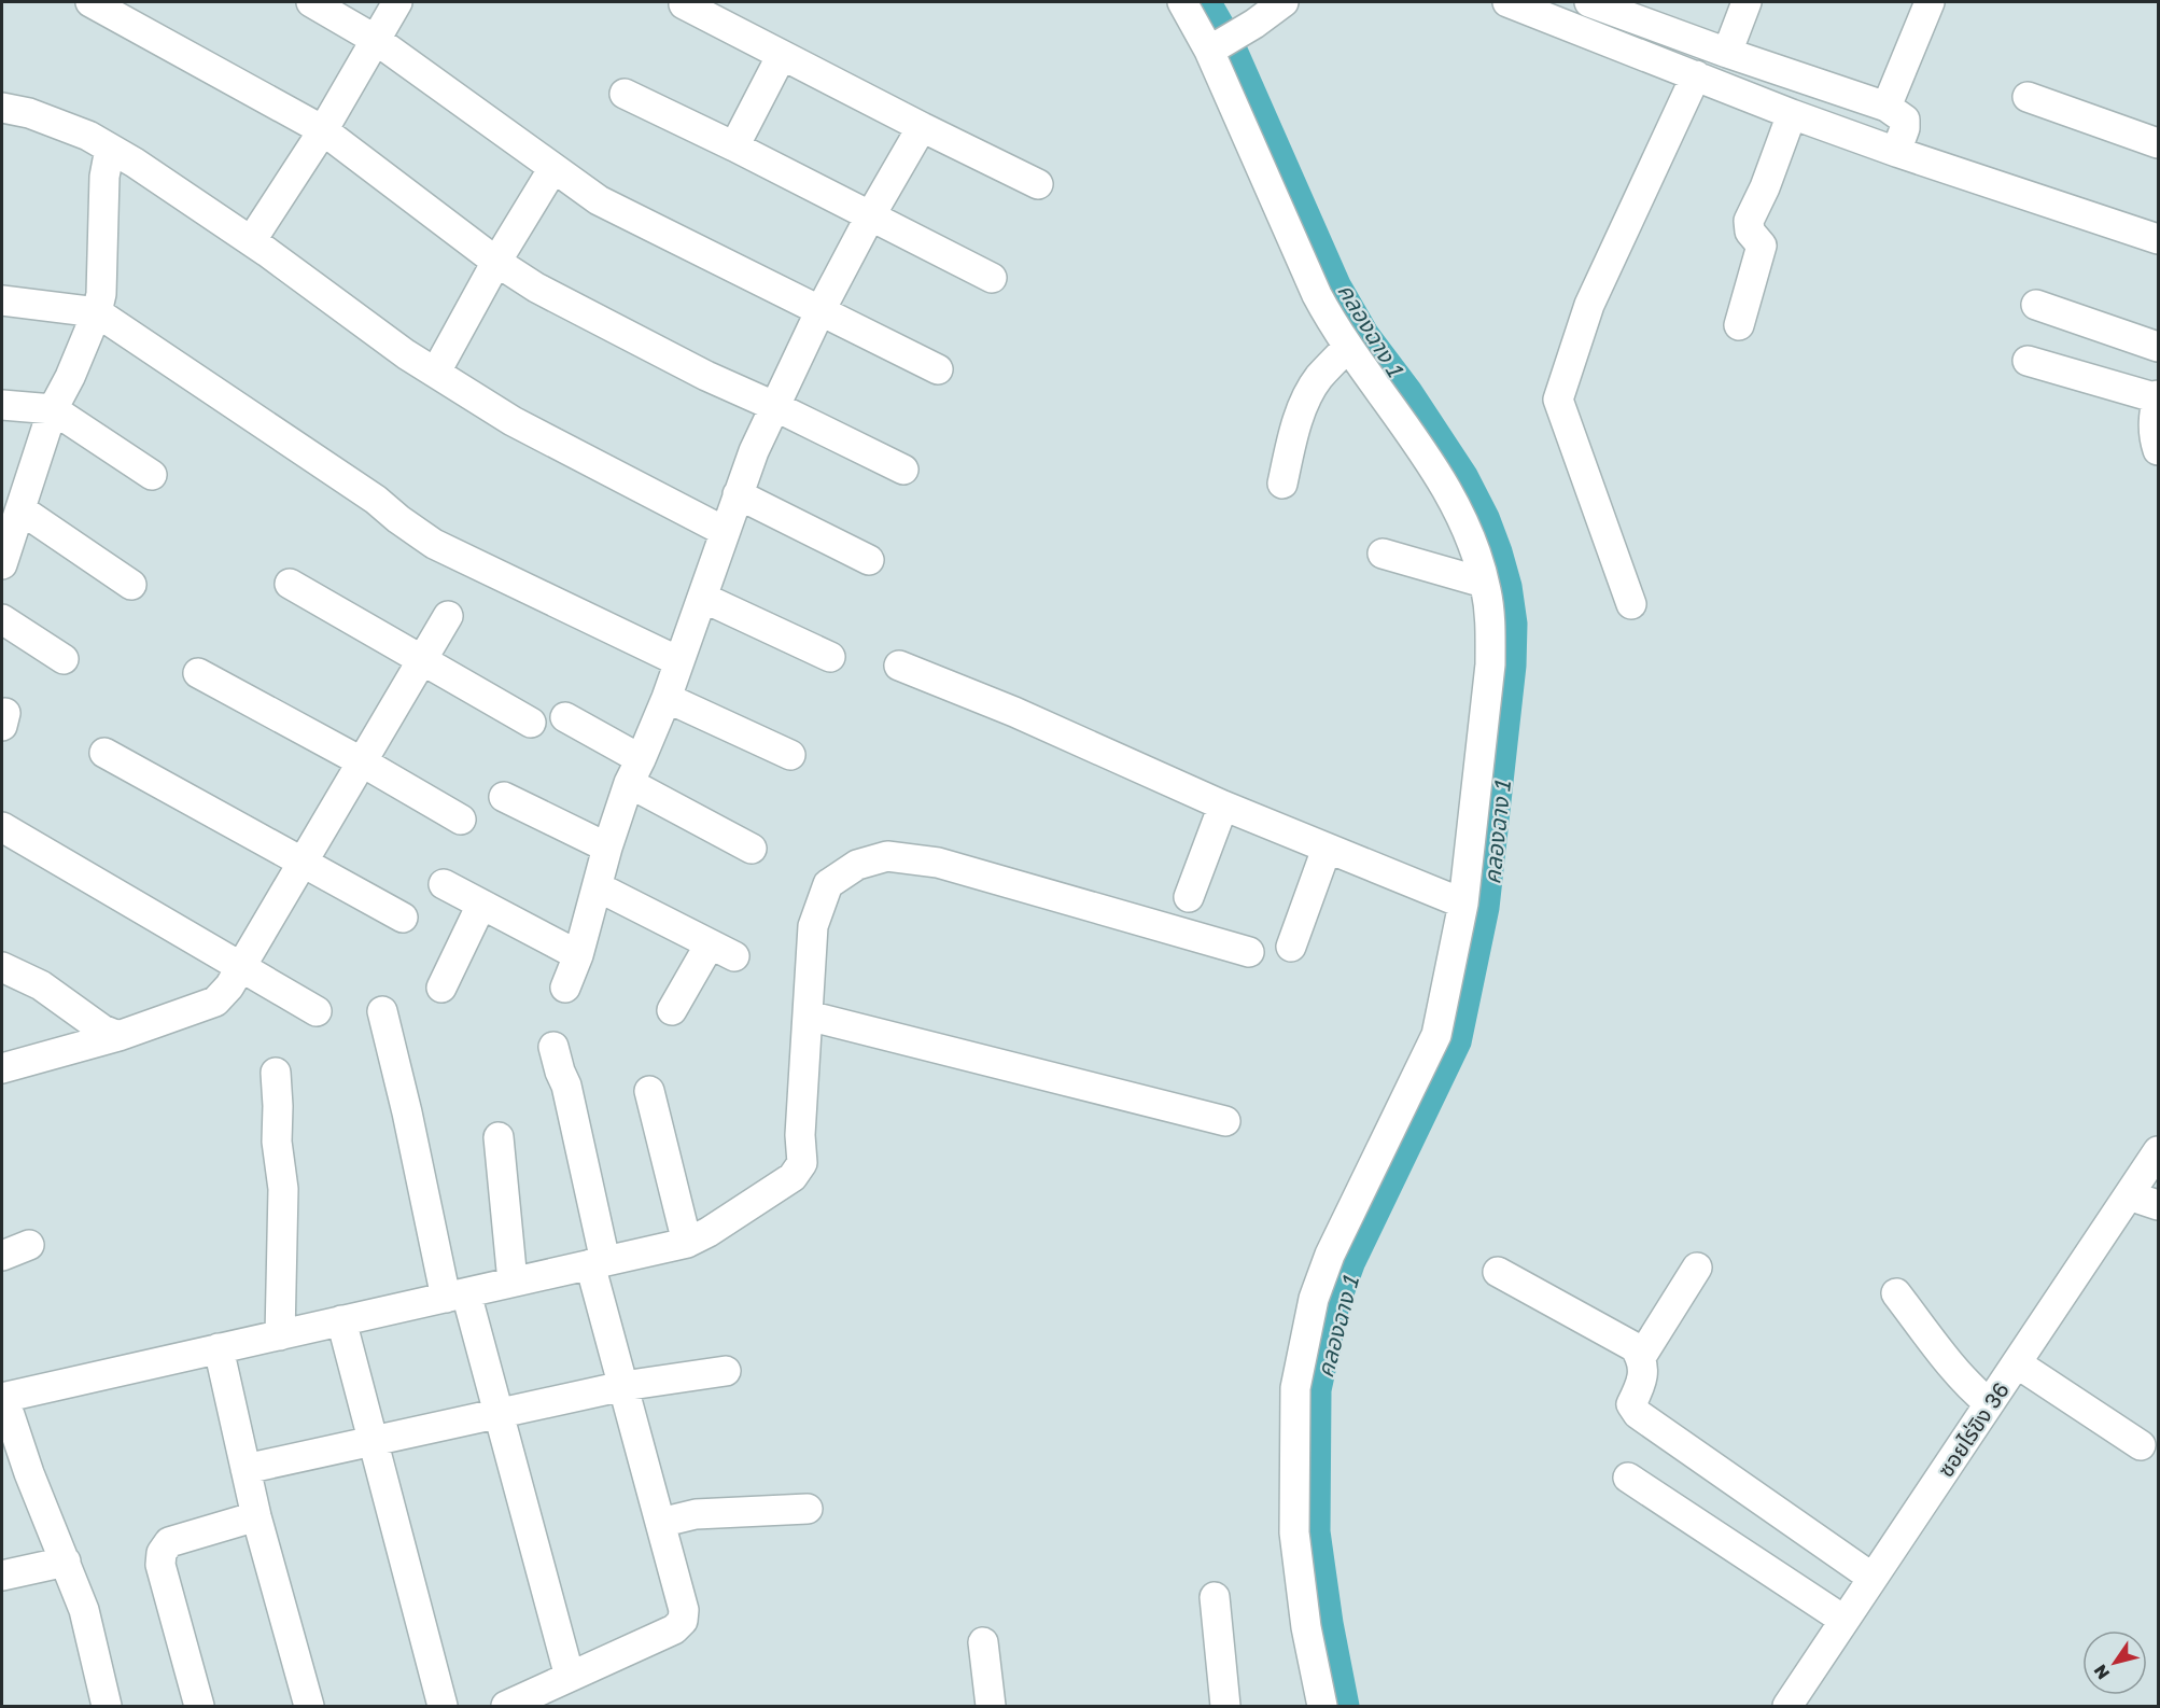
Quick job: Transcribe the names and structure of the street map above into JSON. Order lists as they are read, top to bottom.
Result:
{
  "streets": {
    "street": ["ซอยไร่ขิง 36"]
  },
  "water": ["คลองฉาง 1"],
  "north": "bottom left"
}
